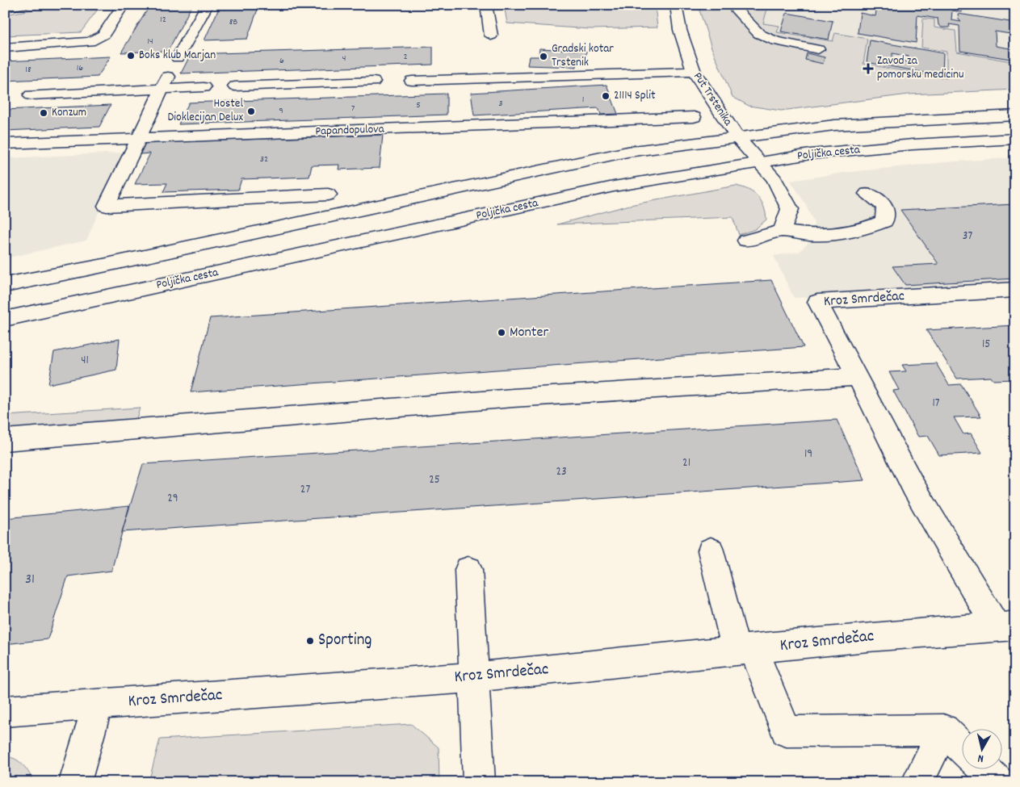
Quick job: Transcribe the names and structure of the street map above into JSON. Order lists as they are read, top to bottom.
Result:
{
  "streets": {
    "street": [
      "Put Trstenika",
      "Papandopulova",
      "Poljička cesta",
      "Kroz Smrdečac"
    ]
  },
  "crossings": [
    ["Put Trstenika", "Poljička cesta"]
  ],
  "places": {
    "other": [
      "Boks klub Marjan",
      "Gradski kotar Trstenik",
      "21114 Split",
      "Hostel Dioklecijan Delux",
      "Konzum",
      "Monter",
      "Sporting"
    ],
    "health": ["Zavod za pomorsku medicinu"]
  },
  "house_numbers": [
    "12",
    "8B",
    "14",
    "2",
    "4",
    "6",
    "16",
    "18",
    "1",
    "3",
    "5",
    "7",
    "9",
    "32",
    "37",
    "15",
    "41",
    "17",
    "19",
    "21",
    "23",
    "25",
    "27",
    "29",
    "31"
  ],
  "north": "bottom"
}
